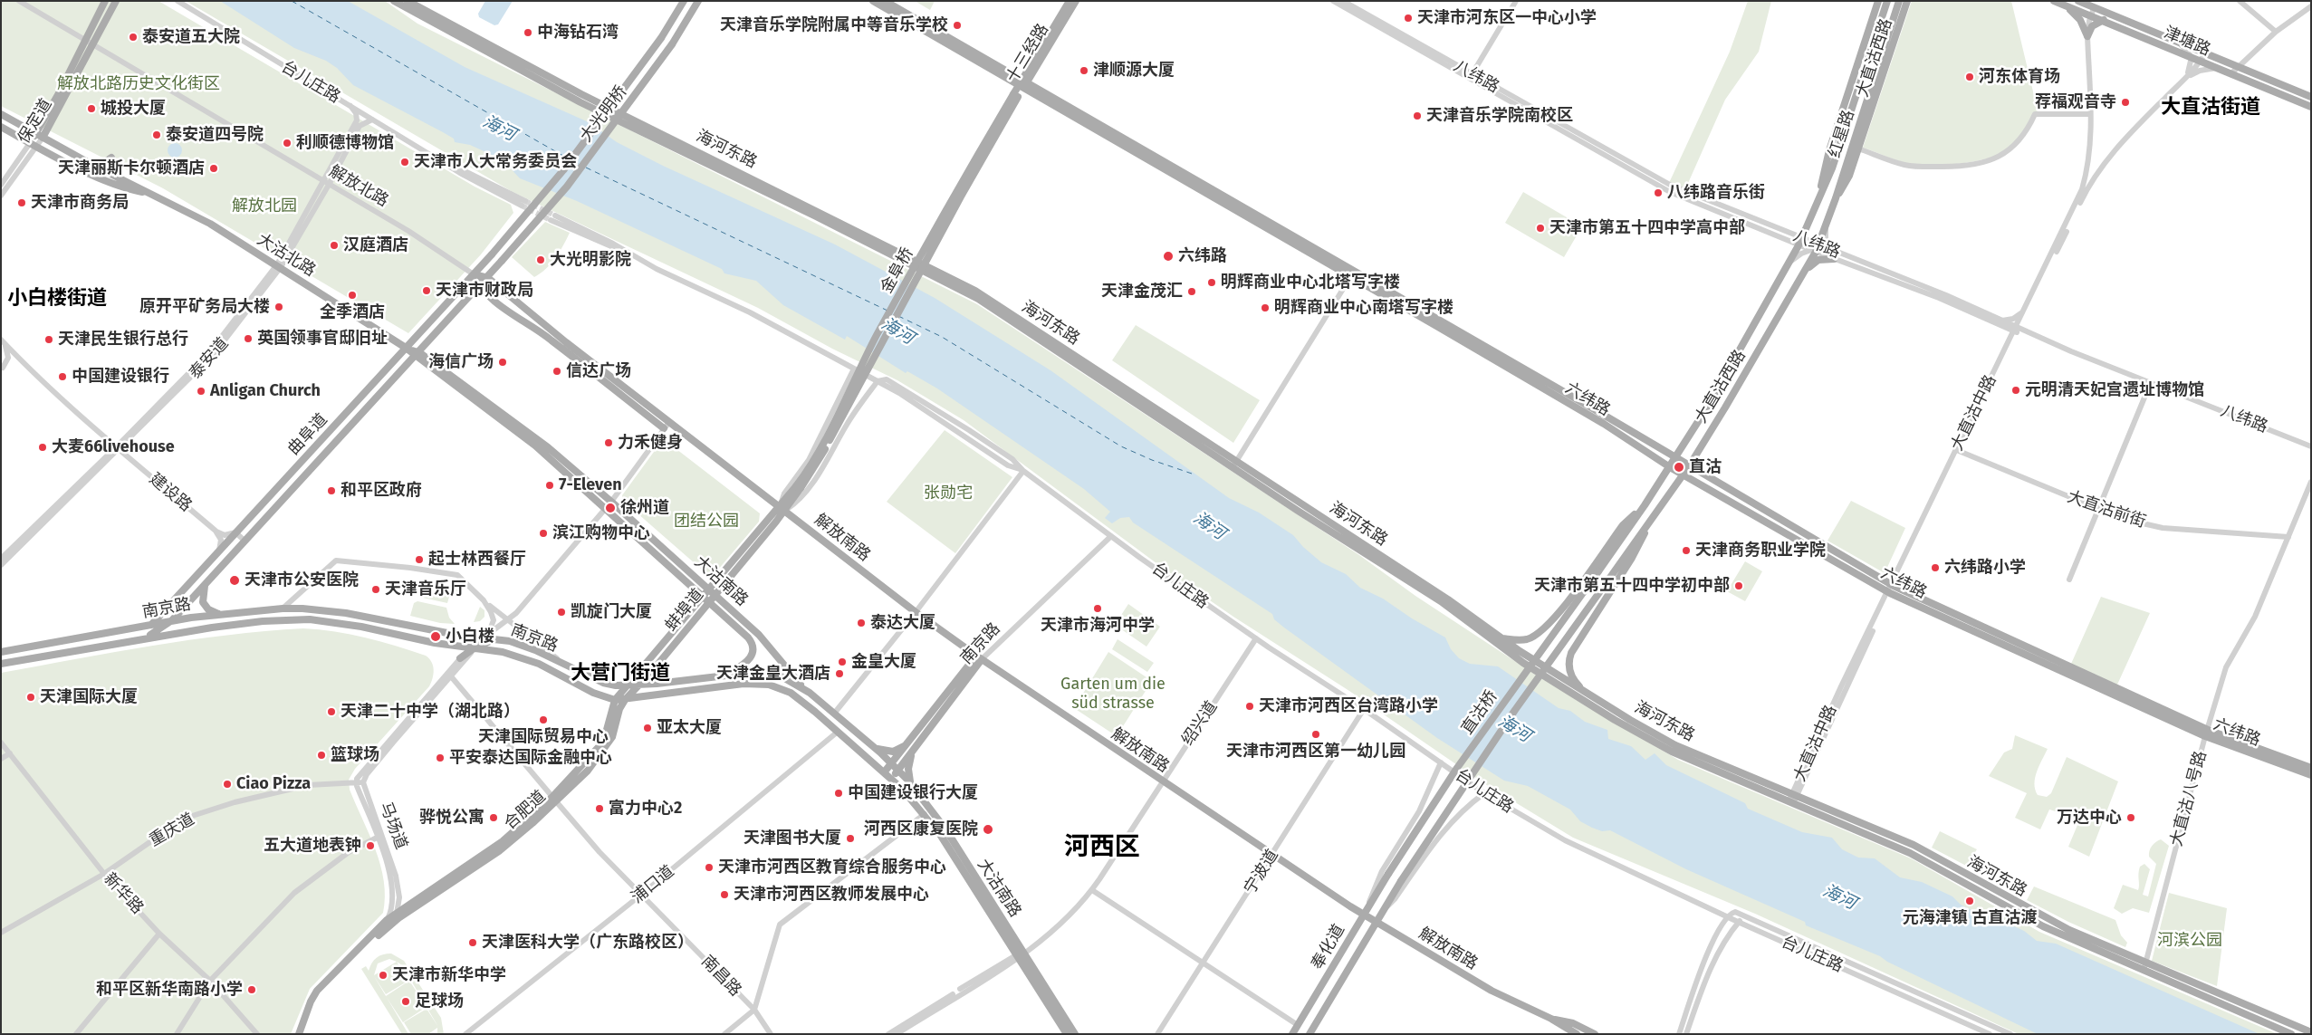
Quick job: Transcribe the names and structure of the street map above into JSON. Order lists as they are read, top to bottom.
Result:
{
  "streets": {
    "main road": [
      "津塘路",
      "十三经路",
      "大直沽西路",
      "大光明桥",
      "保定道",
      "红星路",
      "海河东路",
      "解放北路",
      "大沽北路",
      "金阜桥",
      "六纬路",
      "曲阜道",
      "解放南路",
      "大沽南路",
      "南京路",
      "蚌埠道",
      "直沽桥",
      "合肥道",
      "奉化道"
    ],
    "street": [
      "八纬路",
      "台儿庄路",
      "泰安道",
      "大直沽中路",
      "建设路",
      "大直沽前街",
      "绍兴道",
      "大直沽八号路",
      "马场道",
      "重庆道",
      "宁波道",
      "浦口道",
      "新华路",
      "南昌路"
    ]
  },
  "crossings": [
    ["十三经路", "金阜桥"],
    ["十三经路", "六纬路"],
    ["大直沽西路", "八纬路"],
    ["大直沽西路", "红星路"],
    ["大直沽西路", "六纬路"],
    ["大直沽西路", "直沽桥"],
    ["八纬路", "大直沽中路"],
    ["台儿庄路", "泰安道"],
    ["台儿庄路", "南京路"],
    ["台儿庄路", "蚌埠道"],
    ["台儿庄路", "绍兴道"],
    ["台儿庄路", "宁波道"],
    ["大光明桥", "曲阜道"],
    ["保定道", "解放北路"],
    ["保定道", "大沽北路"],
    ["海河东路", "大直沽中路"],
    ["海河东路", "大直沽八号路"],
    ["解放北路", "泰安道"],
    ["解放北路", "曲阜道"],
    ["解放北路", "解放南路"],
    ["大沽北路", "泰安道"],
    ["大沽北路", "曲阜道"],
    ["大沽北路", "大沽南路"],
    ["金阜桥", "蚌埠道"],
    ["泰安道", "建设路"],
    ["六纬路", "大直沽中路"],
    ["六纬路", "大直沽八号路"],
    ["大直沽中路", "大直沽前街"],
    ["曲阜道", "南京路"],
    ["大直沽前街", "大直沽八号路"],
    ["解放南路", "南京路"],
    ["解放南路", "蚌埠道"],
    ["解放南路", "绍兴道"],
    ["解放南路", "宁波道"],
    ["解放南路", "奉化道"],
    ["大沽南路", "南京路"],
    ["大沽南路", "蚌埠道"],
    ["大沽南路", "绍兴道"],
    ["南京路", "蚌埠道"],
    ["南京路", "合肥道"],
    ["南京路", "浦口道"],
    ["蚌埠道", "合肥道"],
    ["直沽桥", "奉化道"],
    ["合肥道", "马场道"],
    ["合肥道", "南昌路"],
    ["马场道", "重庆道"],
    ["重庆道", "新华路"],
    ["浦口道", "南昌路"]
  ],
  "districts": [
    "大直沽街道",
    "小白楼街道",
    "大营门街道",
    "河西区"
  ],
  "water": ["海河"],
  "parks": [
    "解放北路历史文化街区",
    "解放北园",
    "张勋宅",
    "团结公园",
    "Garten um die süd strasse",
    "河滨公园"
  ],
  "places": [
    "天津市河东区一中心小学",
    "天津音乐学院附属中等音乐学校",
    "中海钻石湾",
    "泰安道五大院",
    "津顺源大厦",
    "河东体育场",
    "荐福观音寺",
    "城投大厦",
    "天津音乐学院南校区",
    "泰安道四号院",
    "利顺德博物馆",
    "天津市人大常务委员会",
    "天津丽斯卡尔顿酒店",
    "八纬路音乐街",
    "天津市商务局",
    "天津市第五十四中学高中部",
    "汉庭酒店",
    "六纬路",
    "大光明影院",
    "明辉商业中心北塔写字楼",
    "天津市财政局",
    "天津金茂汇",
    "全季酒店",
    "原开平矿务局大楼",
    "明辉商业中心南塔写字楼",
    "英国领事官邸旧址",
    "天津民生银行总行",
    "海信广场",
    "信达广场",
    "中国建设银行",
    "元明清天妃宫遗址博物馆",
    "Anligan Church",
    "力禾健身",
    "大麦66livehouse",
    "直沽",
    "7-Eleven",
    "和平区政府",
    "徐州道",
    "滨江购物中心",
    "天津商务职业学院",
    "起士林西餐厅",
    "六纬路小学",
    "天津市公安医院",
    "天津市第五十四中学初中部",
    "天津音乐厅",
    "天津市海河中学",
    "凯旋门大厦",
    "泰达大厦",
    "小白楼",
    "金皇大厦",
    "天津金皇大酒店",
    "天津国际大厦",
    "天津市河西区台湾路小学",
    "天津二十中学（湖北路）",
    "天津国际贸易中心",
    "亚太大厦",
    "天津市河西区第一幼儿园",
    "篮球场",
    "平安泰达国际金融中心",
    "Ciao Pizza",
    "中国建设银行大厦",
    "富力中心2",
    "骅悦公寓",
    "万达中心",
    "河西区康复医院",
    "天津图书大厦",
    "五大道地表钟",
    "天津市河西区教育综合服务中心",
    "天津市河西区教师发展中心",
    "元海津镇 古直沽渡",
    "天津医科大学（广东路校区）",
    "天津市新华中学",
    "和平区新华南路小学",
    "足球场"
  ]
}
